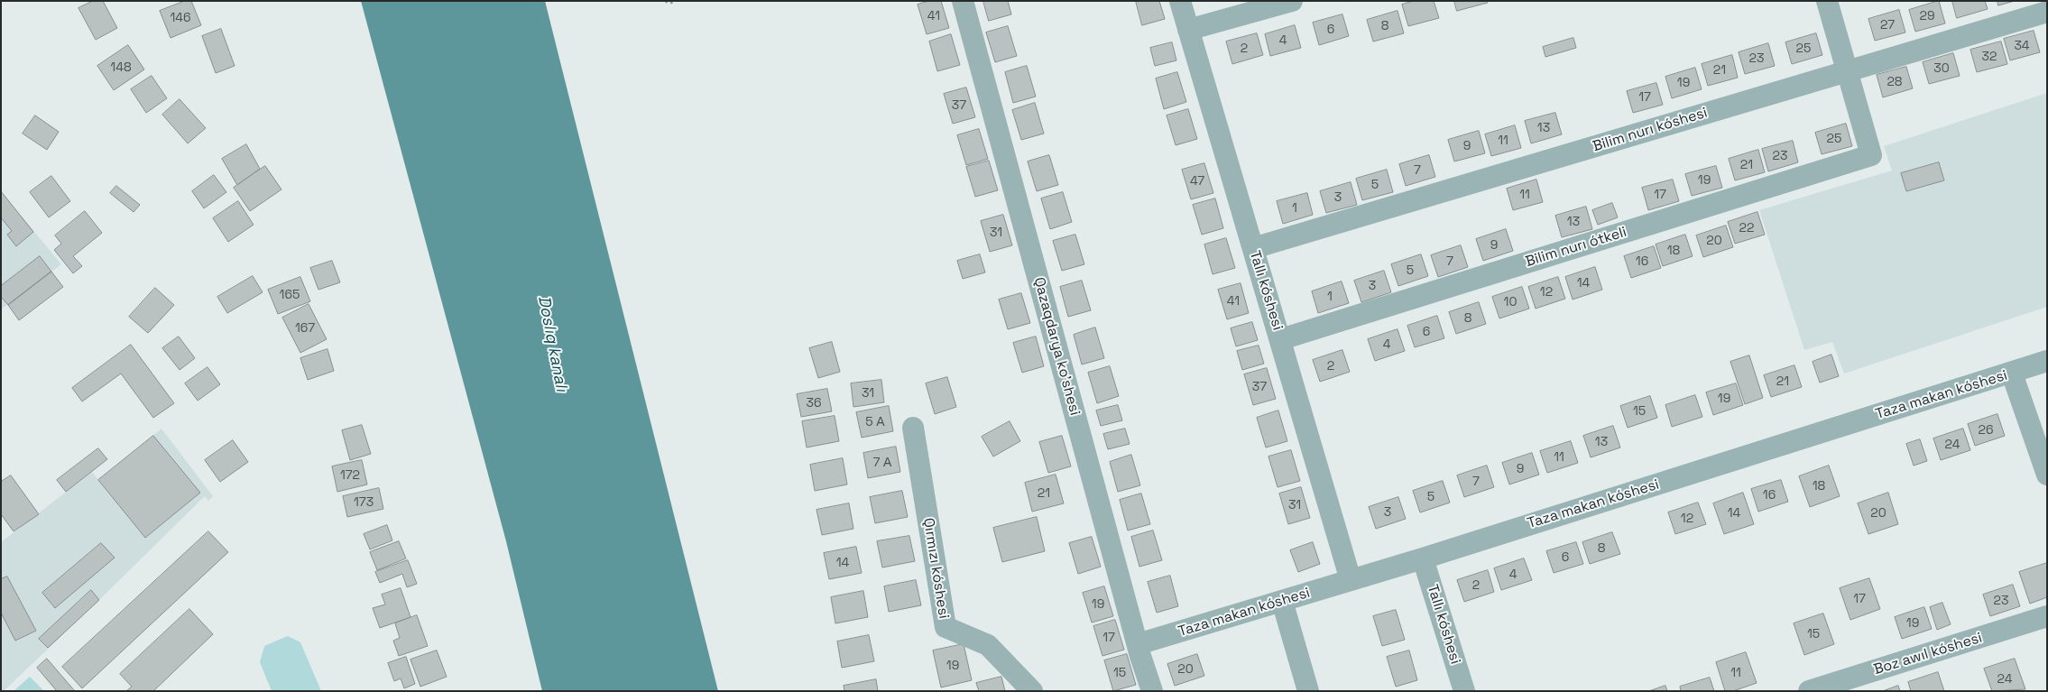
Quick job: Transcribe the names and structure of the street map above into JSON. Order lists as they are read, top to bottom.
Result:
{
  "streets": {
    "street": [
      "Bilim nurı kóshesi",
      "Bilim nurı ótkeli",
      "Tallı kóshesi",
      "Qazaqdarya ko'shesi",
      "Taza makan kóshesi",
      "Qırmızı kóshesi",
      "Boz awıl kóshesi"
    ]
  },
  "crossings": [
    ["Bilim nurı kóshesi", "Bilim nurı ótkeli"],
    ["Bilim nurı kóshesi", "Tallı kóshesi"],
    ["Bilim nurı ótkeli", "Tallı kóshesi"],
    ["Tallı kóshesi", "Taza makan kóshesi"],
    ["Qazaqdarya ko'shesi", "Taza makan kóshesi"]
  ],
  "water": ["Doslıq kanalı"],
  "house_numbers": [
    "41",
    "29",
    "146",
    "27",
    "8",
    "6",
    "4",
    "34",
    "2",
    "25",
    "32",
    "23",
    "148",
    "30",
    "21",
    "28",
    "19",
    "17",
    "37",
    "13",
    "25",
    "11",
    "9",
    "23",
    "21",
    "7",
    "19",
    "47",
    "5",
    "11",
    "17",
    "3",
    "1",
    "13",
    "22",
    "31",
    "20",
    "9",
    "18",
    "7",
    "16",
    "5",
    "14",
    "3",
    "12",
    "165",
    "1",
    "41",
    "10",
    "8",
    "167",
    "6",
    "4",
    "2",
    "21",
    "37",
    "31",
    "19",
    "36",
    "15",
    "5 А",
    "26",
    "13",
    "24",
    "11",
    "7 А",
    "9",
    "172",
    "7",
    "18",
    "21",
    "16",
    "5",
    "173",
    "31",
    "3",
    "14",
    "20",
    "12",
    "8",
    "6",
    "14",
    "4",
    "2",
    "17",
    "23",
    "19",
    "19",
    "15",
    "17",
    "19",
    "20",
    "15",
    "11",
    "24"
  ]
}
